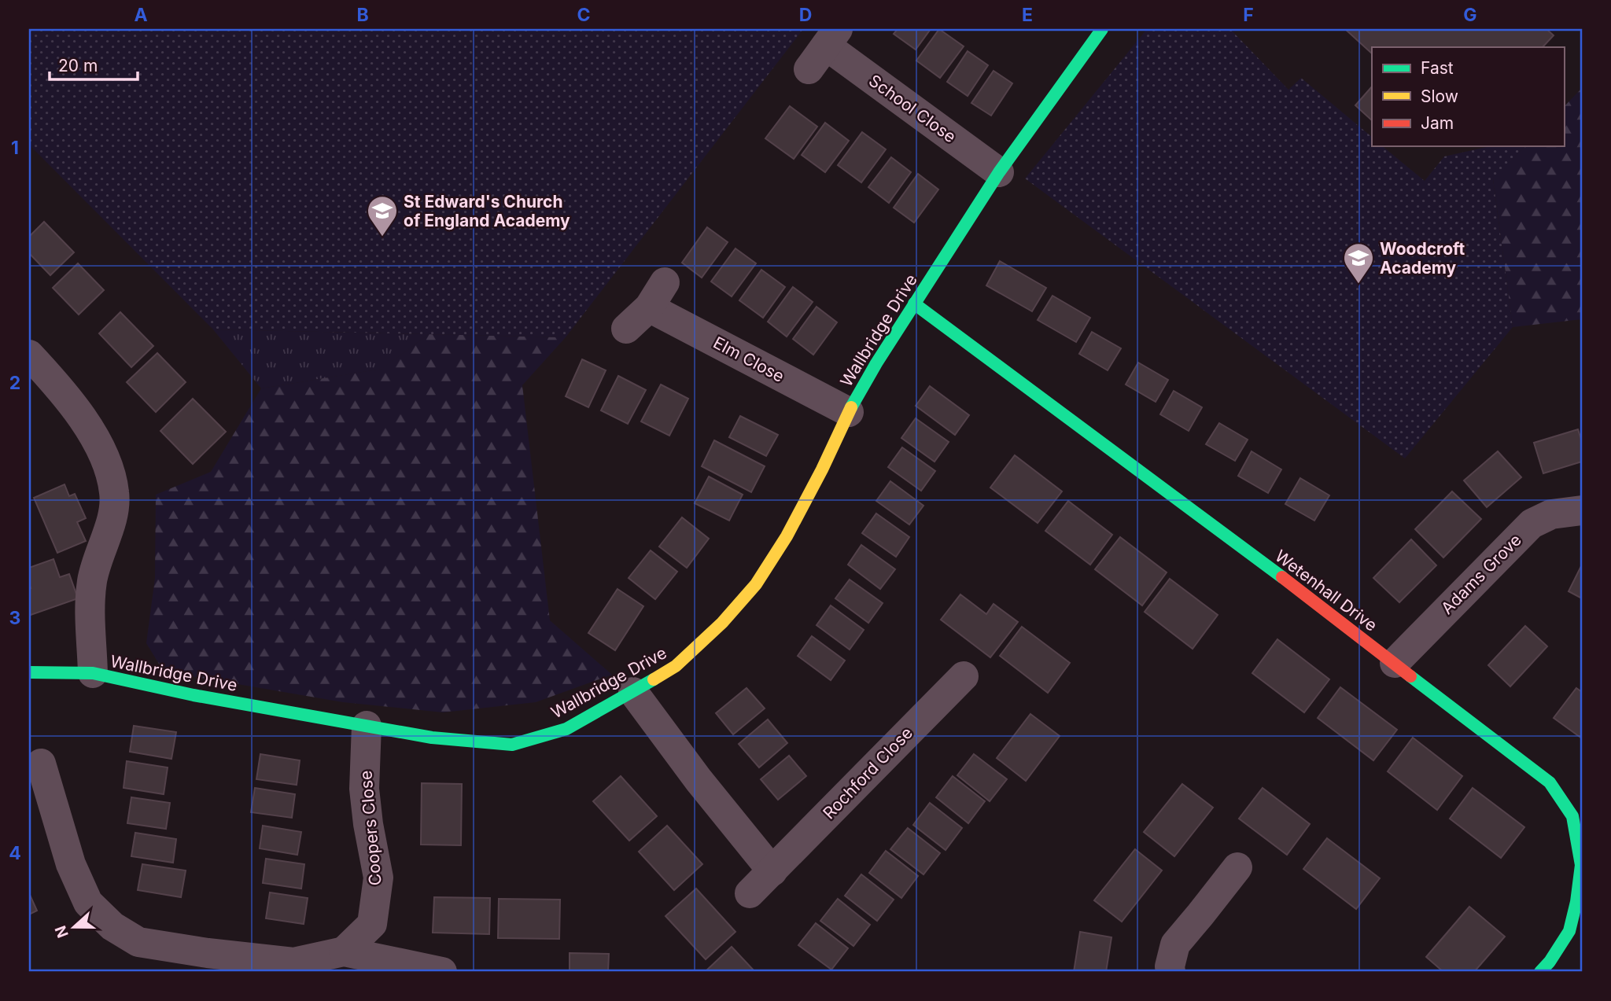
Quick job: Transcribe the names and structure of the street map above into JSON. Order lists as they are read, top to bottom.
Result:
{
  "streets": {
    "street": [
      "School Close",
      "Wallbridge Drive",
      "Elm Close",
      "Adams Grove",
      "Wetenhall Drive",
      "Rochford Close",
      "Coopers Close"
    ]
  },
  "crossings": [
    ["School Close", "Wallbridge Drive"],
    ["Wallbridge Drive", "Elm Close"],
    ["Wallbridge Drive", "Wetenhall Drive"],
    ["Wallbridge Drive", "Coopers Close"],
    ["Adams Grove", "Wetenhall Drive"]
  ],
  "places": {
    "school or university": ["St Edward's Church of England Academy", "Woodcroft Academy"]
  },
  "legend": ["Fast", "Slow", "Jam"],
  "scale_bar": "20 m",
  "north": "left",
  "grid": {
    "columns": [
      "A",
      "B",
      "C",
      "D",
      "E",
      "F",
      "G"
    ],
    "rows": [
      "1",
      "2",
      "3",
      "4"
    ]
  }
}
